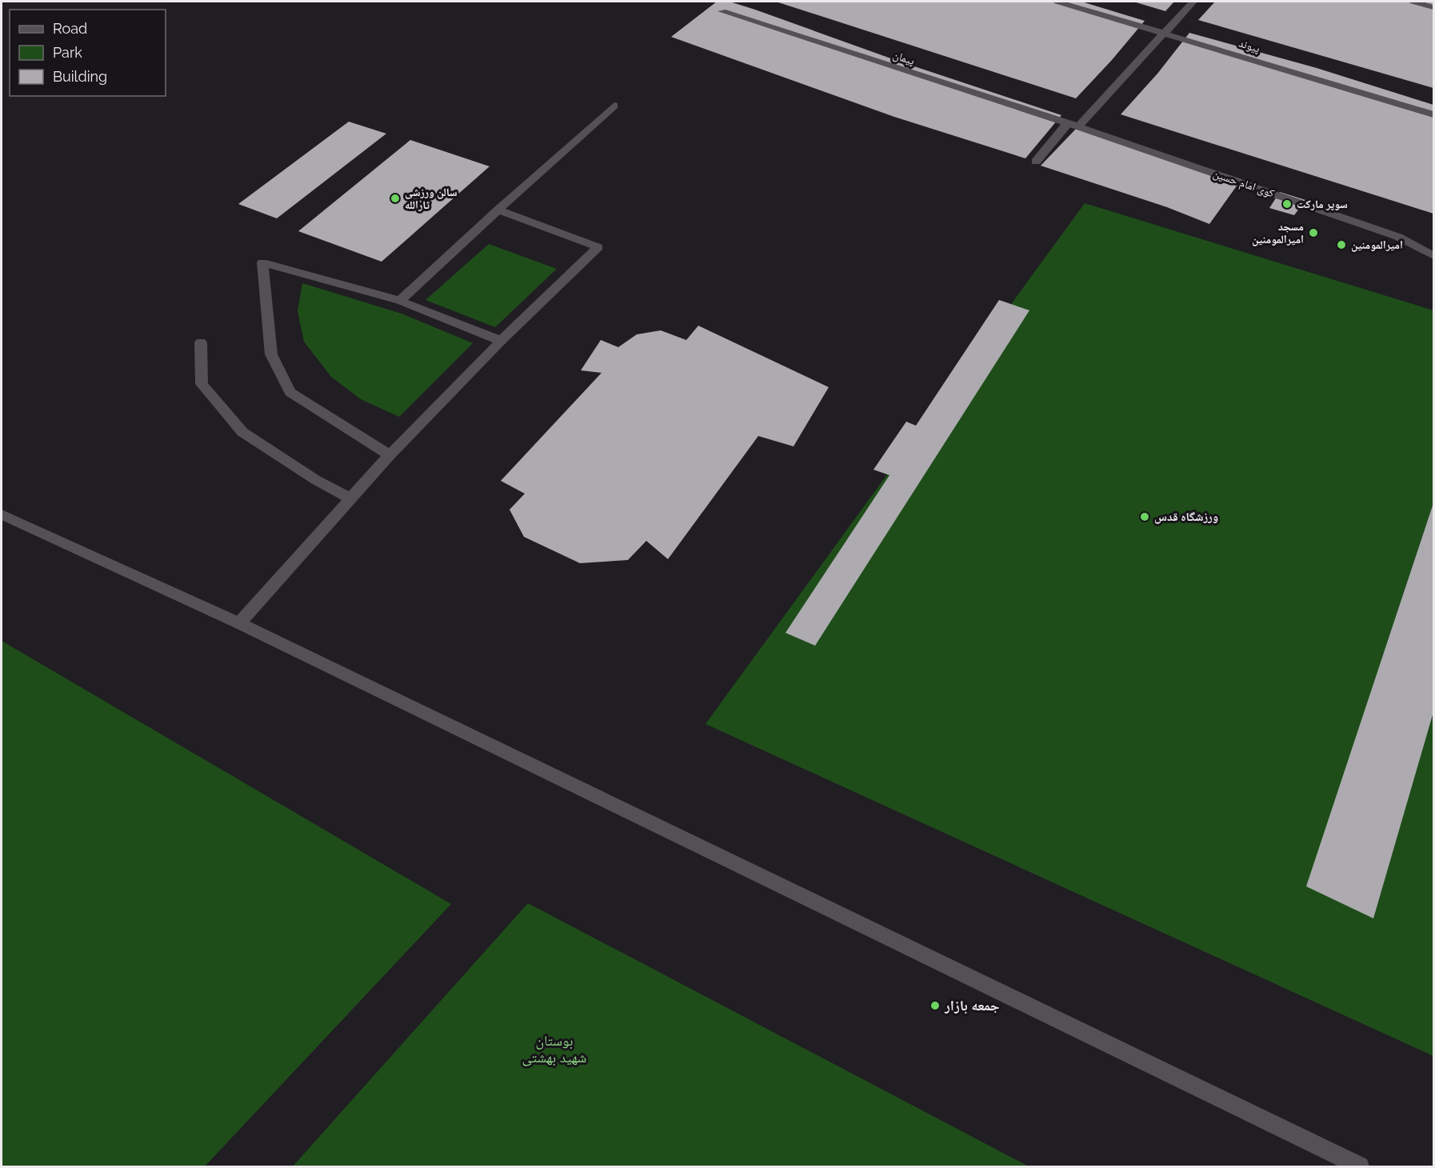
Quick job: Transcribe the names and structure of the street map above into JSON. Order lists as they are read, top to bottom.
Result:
{
  "streets": {
    "street": ["پیوند", "پیمان", "کوی امام حسین"]
  },
  "crossings": [
    ["پیمان", "کوی امام حسین"]
  ],
  "parks": ["بوستان شهید بهشتی"],
  "places": [
    "سالن ورزشی ثارالله",
    "سوپر مارکت",
    "مسجد امیرالمومنین",
    "امیرالمومنین",
    "ورزشگاه قدس",
    "جمعه بازار"
  ],
  "legend": ["Road", "Park", "Building"]
}
